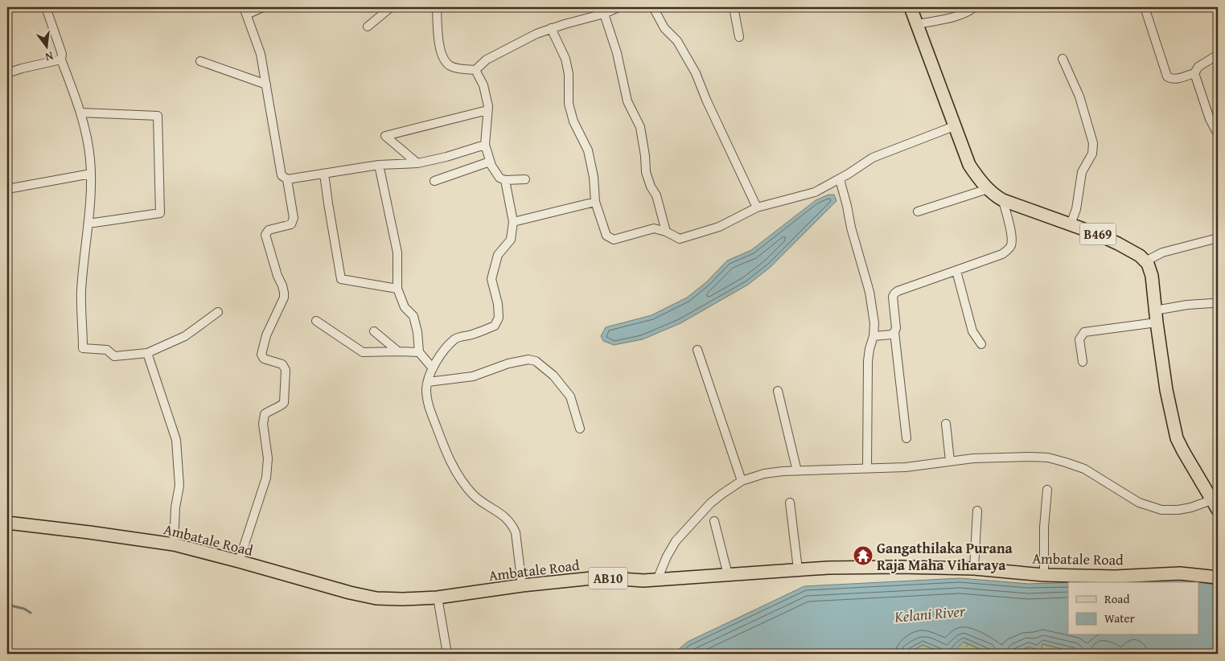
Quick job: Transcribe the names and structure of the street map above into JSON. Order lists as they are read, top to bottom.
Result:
{
  "streets": {
    "main road": ["B469", "Ambatale Road", "AB10"]
  },
  "water": ["Kelani River"],
  "places": {
    "temple": ["Gangathilaka Purana Raja Maha Viharaya"]
  },
  "legend": ["Road", "Water"],
  "north": "bottom"
}
